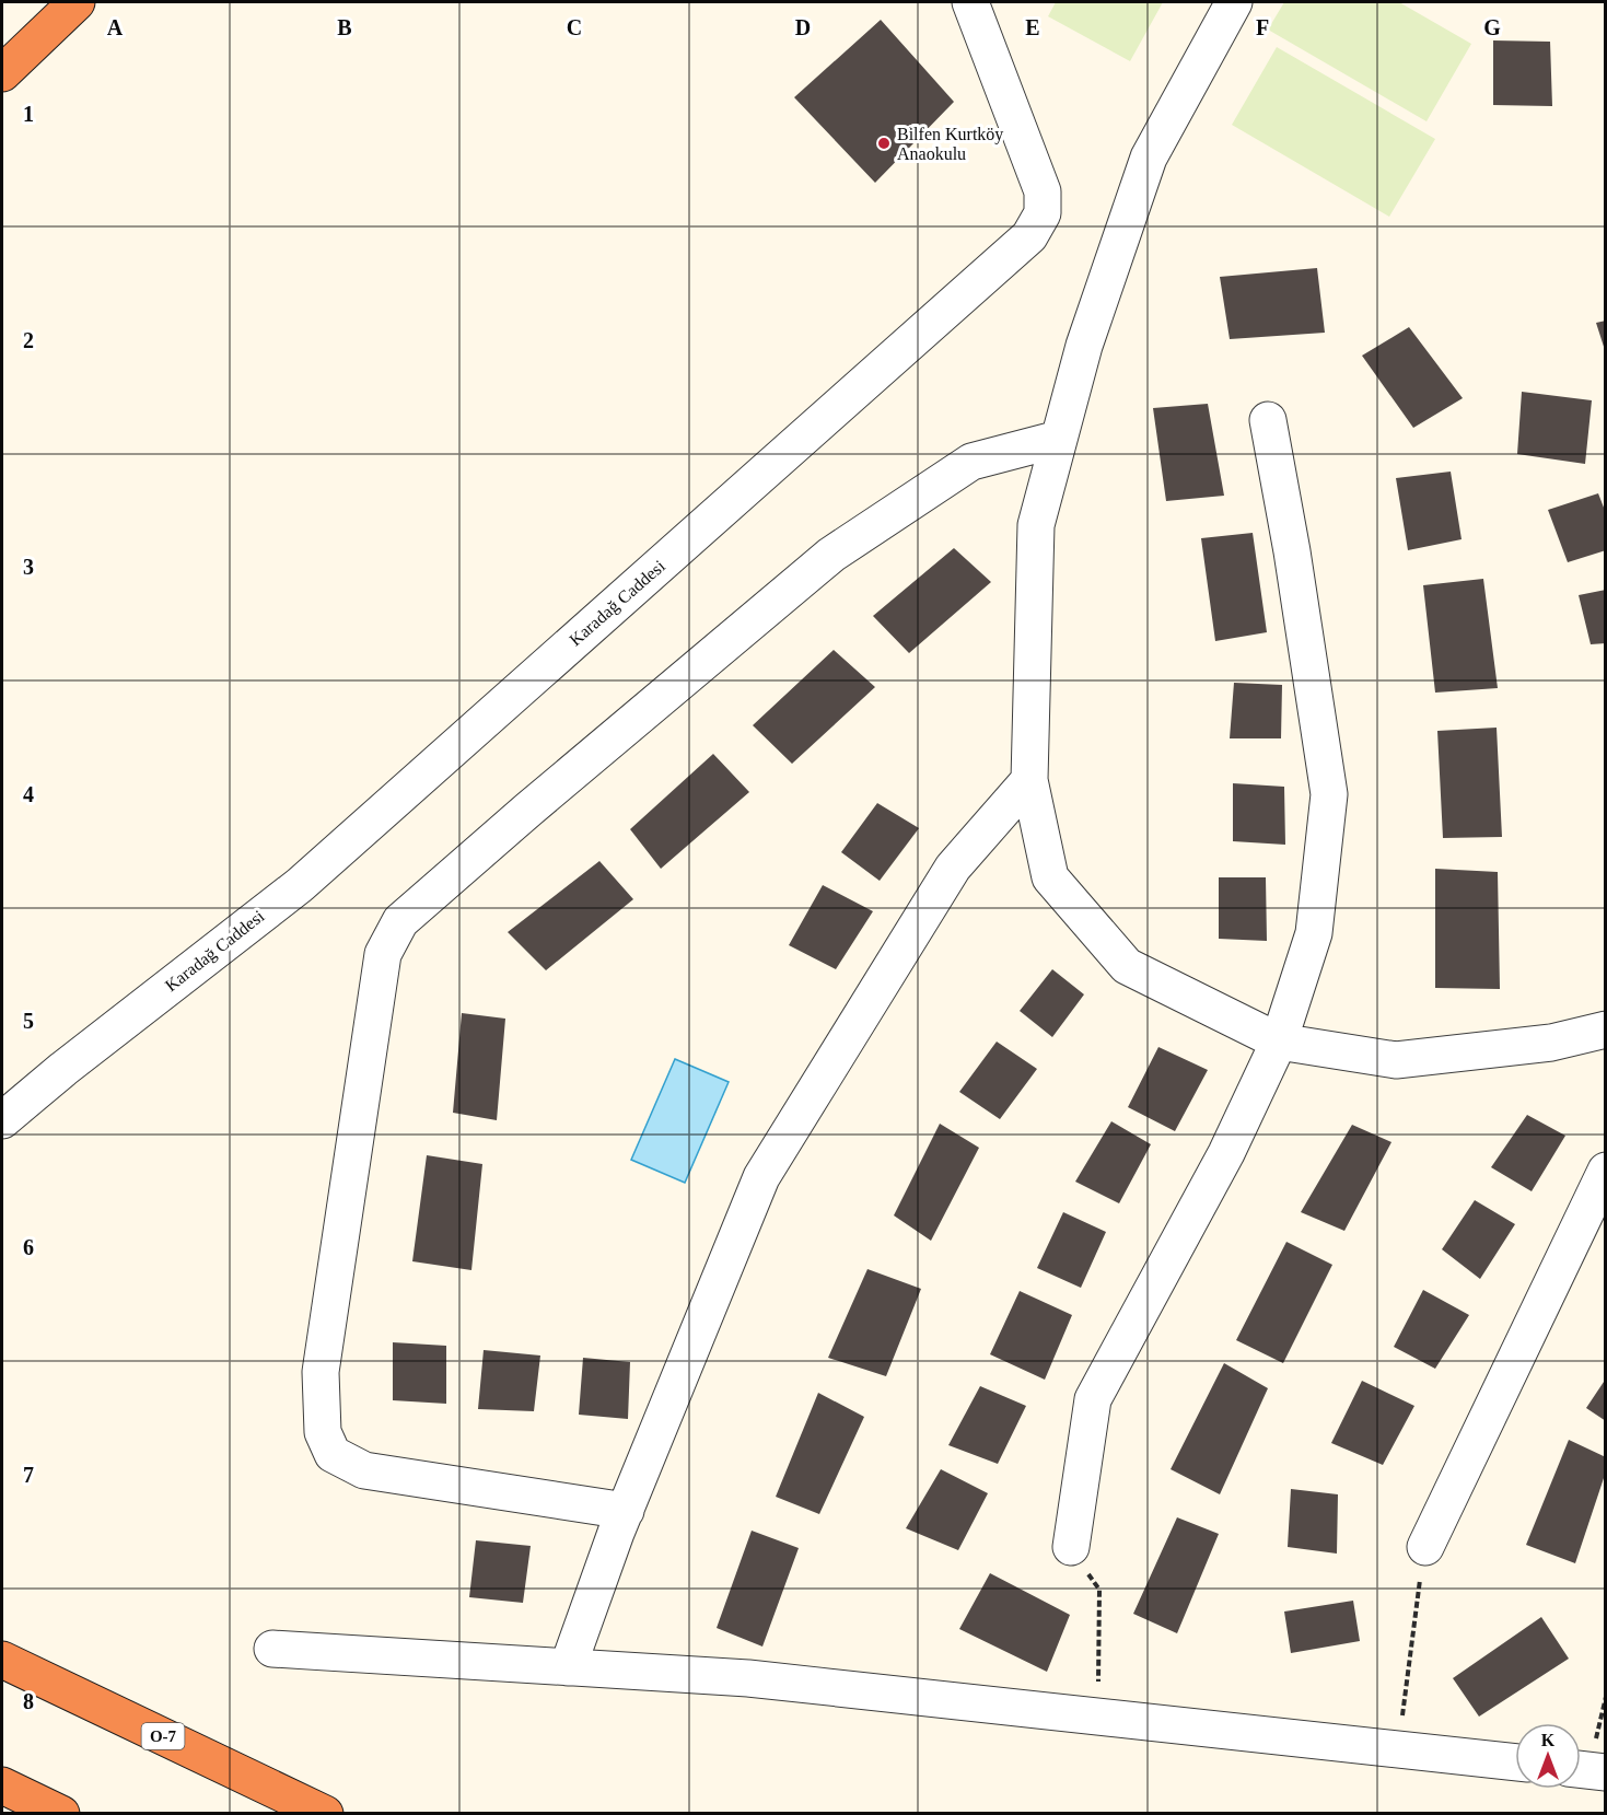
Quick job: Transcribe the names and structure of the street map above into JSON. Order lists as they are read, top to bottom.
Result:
{
  "streets": {
    "highway": ["O-7"],
    "street": ["Karadağ Caddesi"]
  },
  "places": ["Bilfen Kurtköy Anaokulu"],
  "north": "top",
  "grid": {
    "columns": [
      "A",
      "B",
      "C",
      "D",
      "E",
      "F",
      "G"
    ],
    "rows": [
      "1",
      "2",
      "3",
      "4",
      "5",
      "6",
      "7",
      "8"
    ]
  }
}
